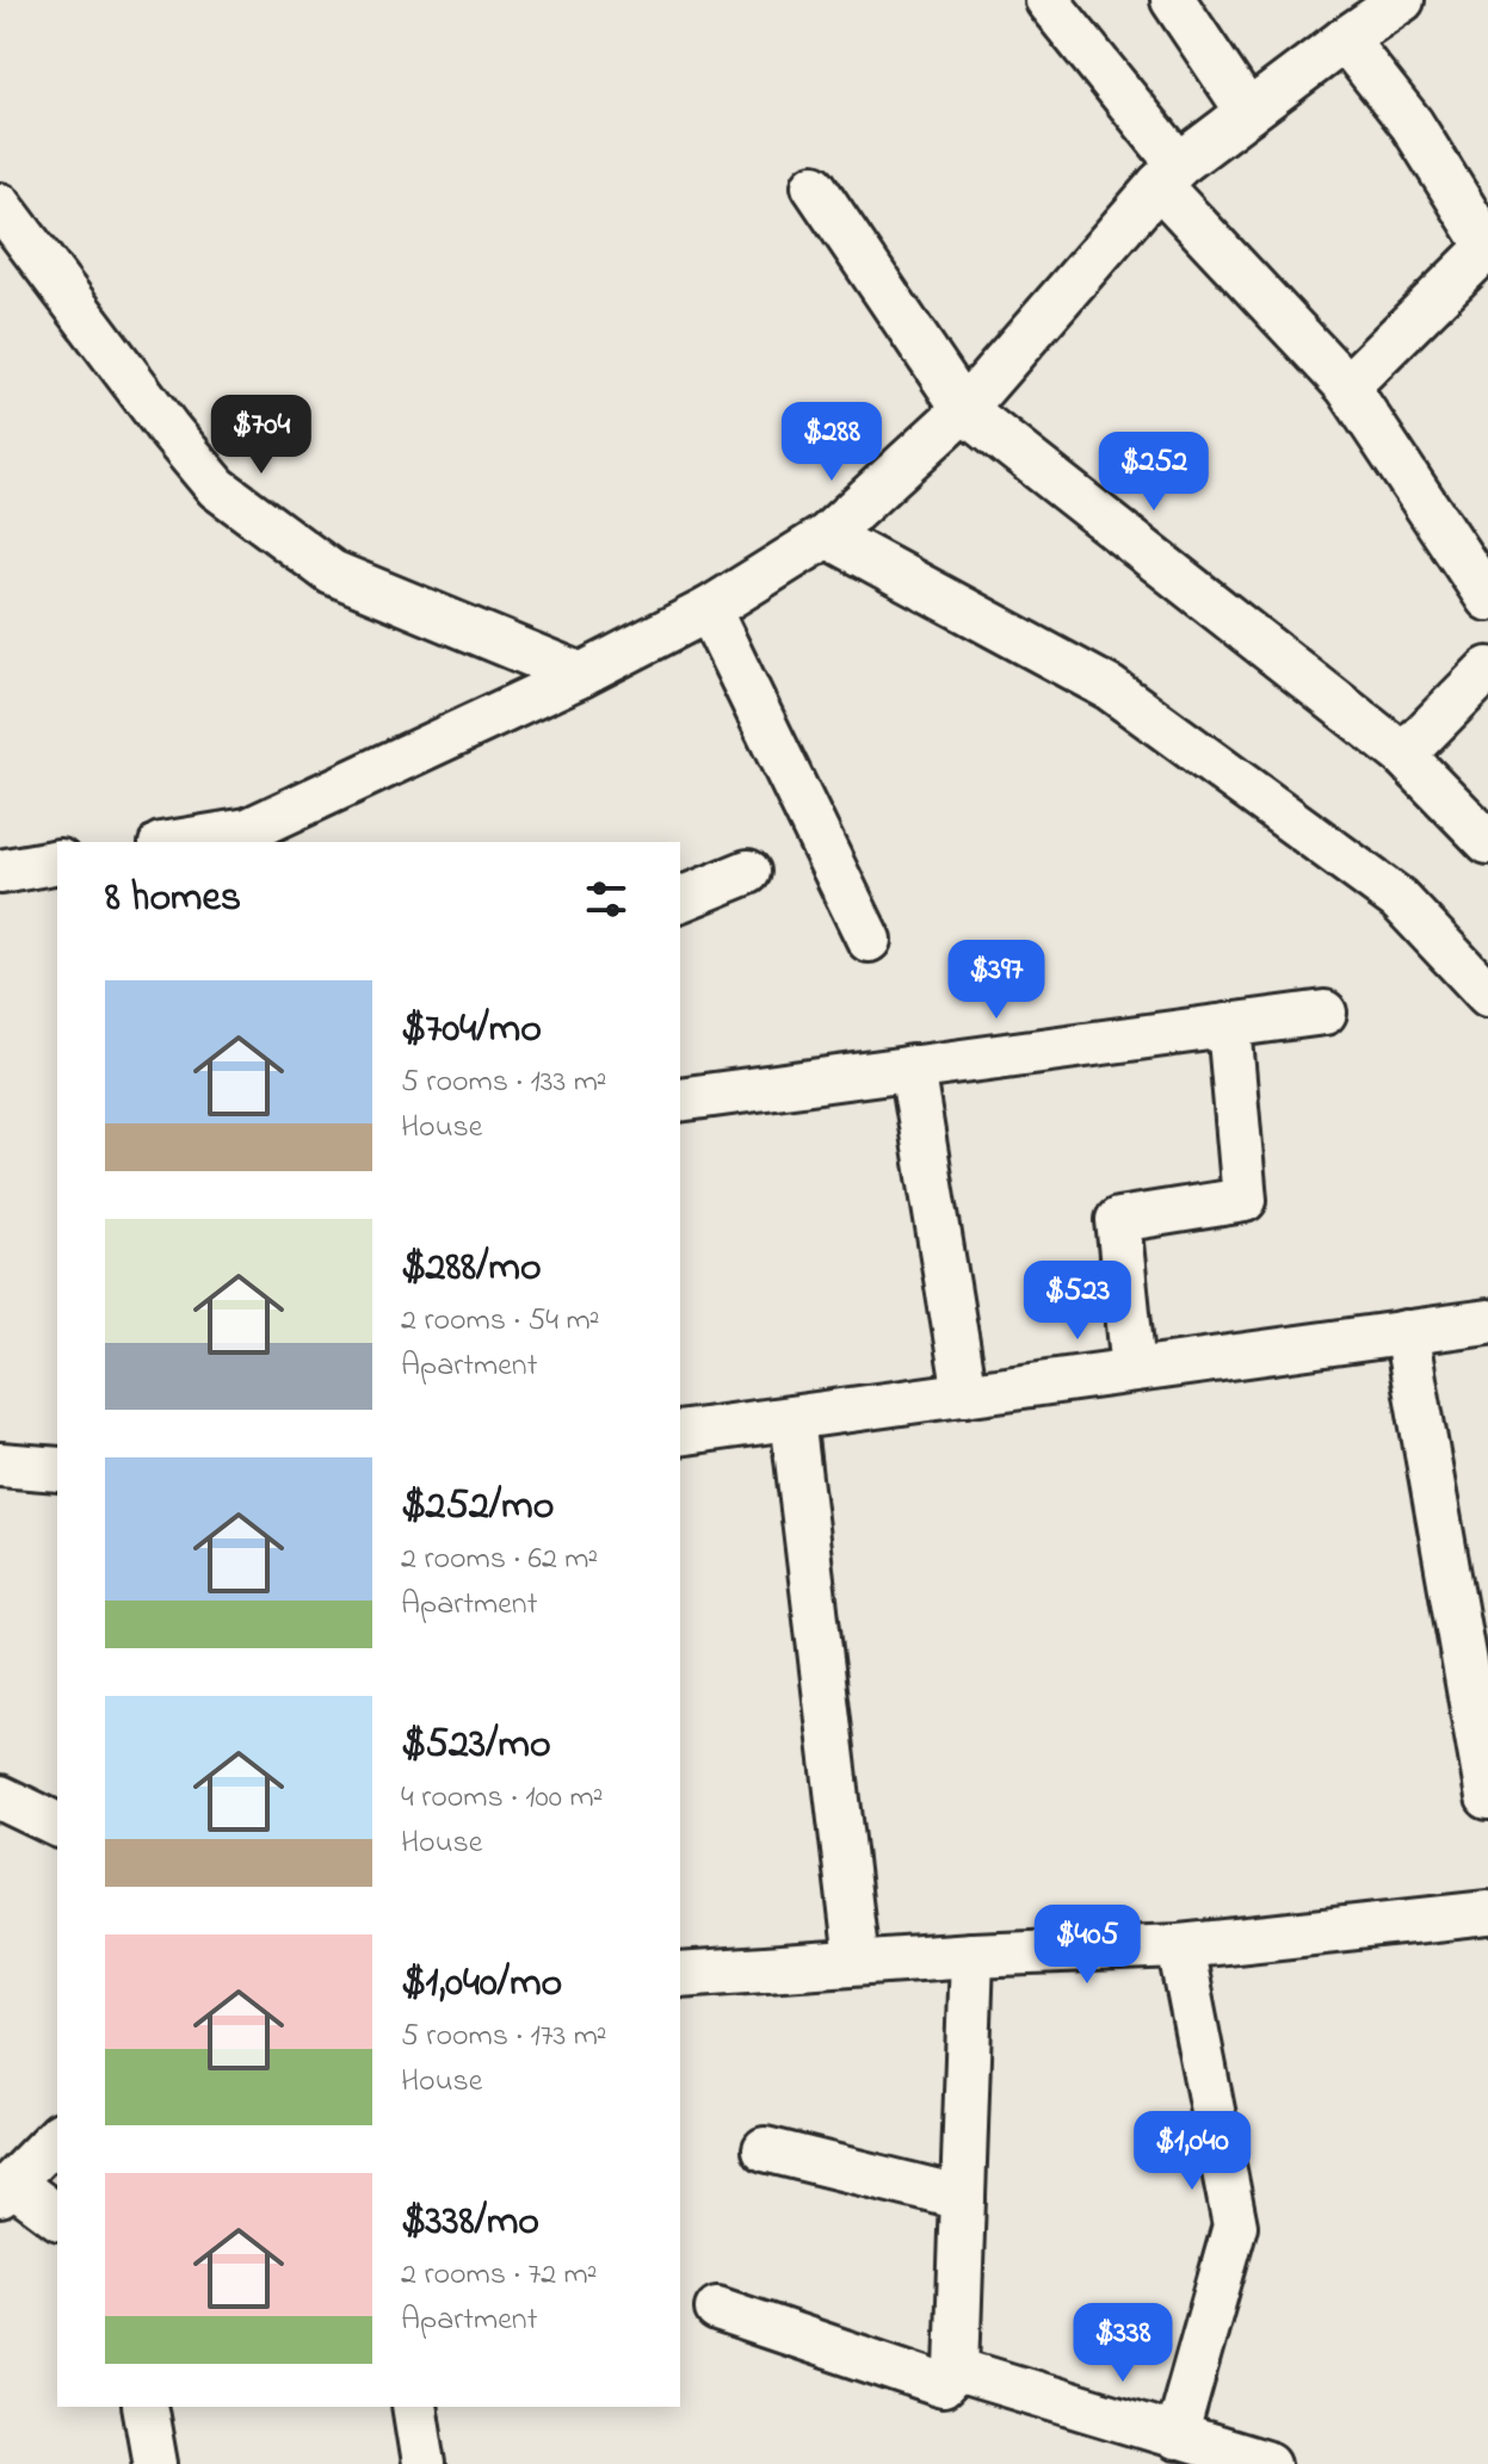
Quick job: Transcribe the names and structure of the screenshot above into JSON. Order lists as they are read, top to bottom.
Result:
{
  "page": {
    "price": [
      "$704",
      "$288",
      "$252",
      "$397",
      "$523",
      "$405",
      "$1,040",
      "$338"
    ],
    "heading": "8 homes",
    "list": [
      {
        "name": "$704/mo",
        "note": "5 rooms · 133 m² · House"
      },
      {
        "name": "$288/mo",
        "note": "2 rooms · 54 m² · Apartment"
      },
      {
        "name": "$252/mo",
        "note": "2 rooms · 62 m² · Apartment"
      },
      {
        "name": "$523/mo",
        "note": "4 rooms · 100 m² · House"
      },
      {
        "name": "$1,040/mo",
        "note": "5 rooms · 173 m² · House"
      },
      {
        "name": "$338/mo",
        "note": "2 rooms · 72 m² · Apartment"
      }
    ]
  }
}
